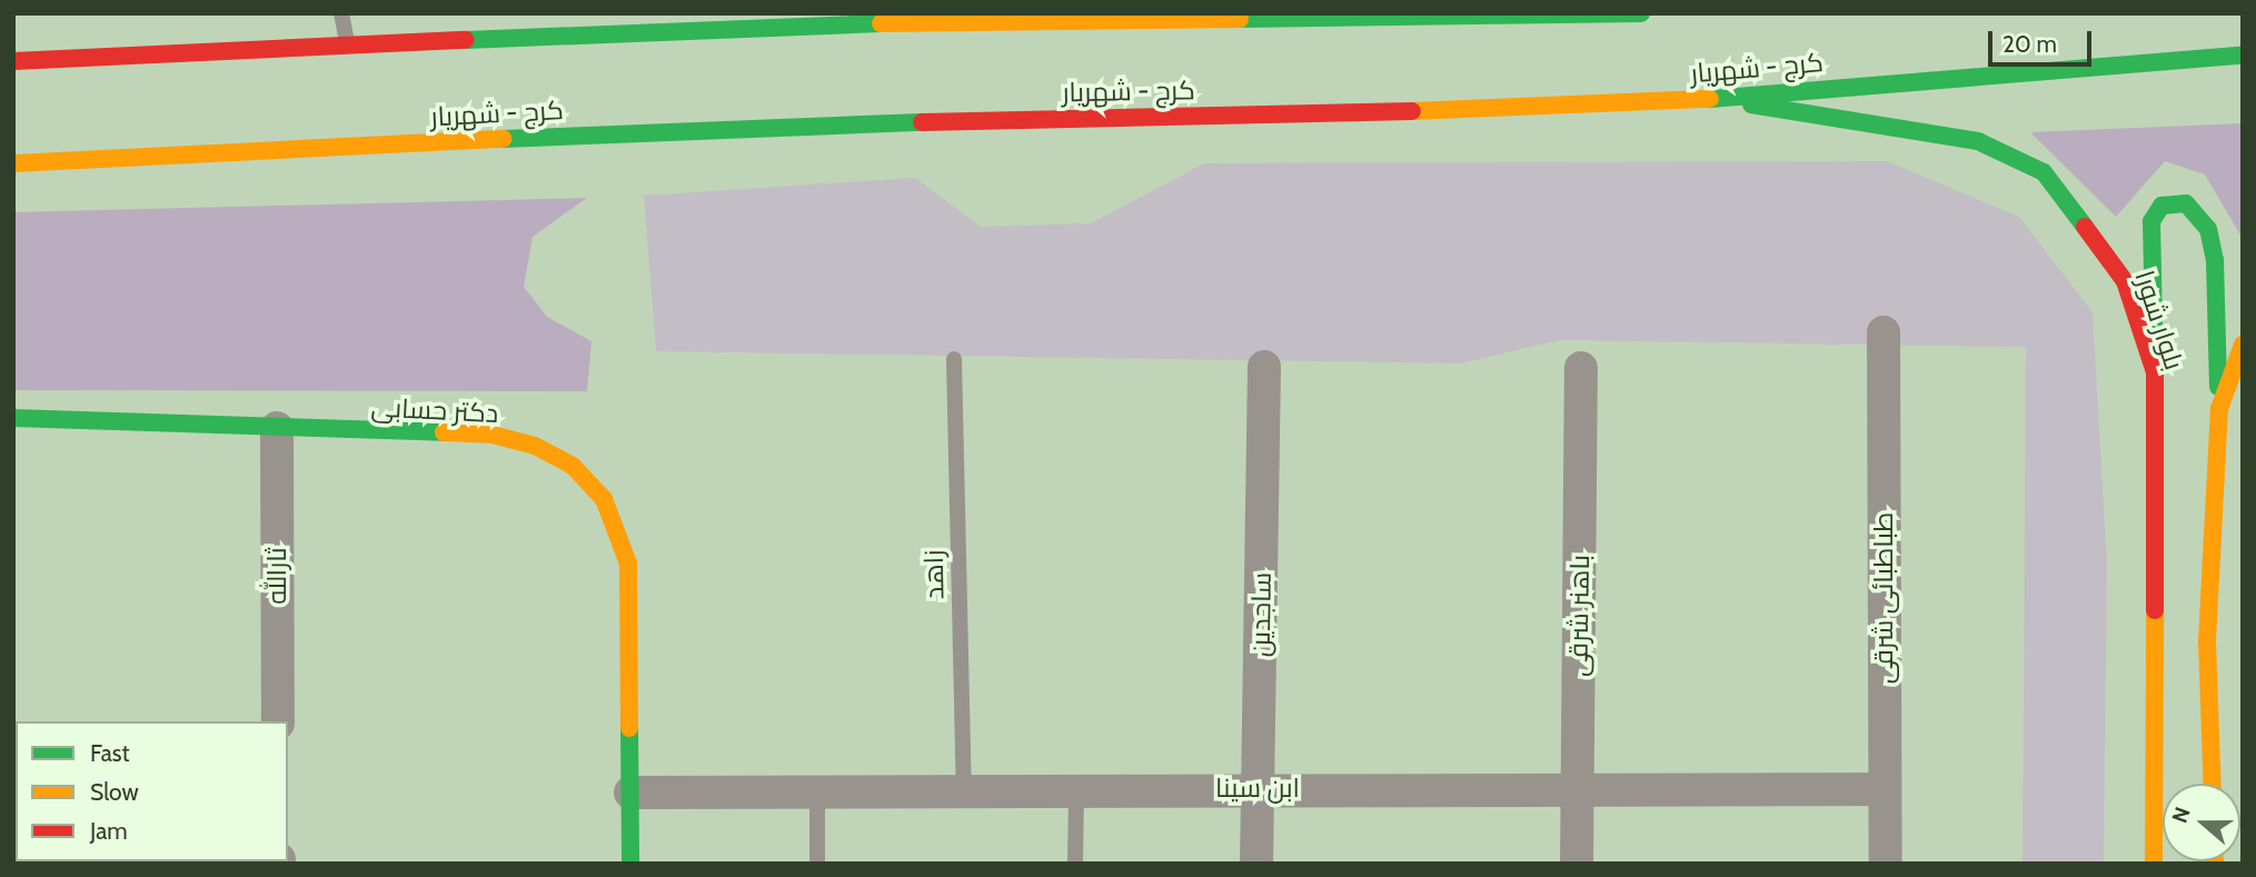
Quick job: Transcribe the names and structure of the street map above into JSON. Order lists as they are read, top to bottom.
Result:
{
  "streets": {
    "main road": ["کرج - شهریار", "بلوار شورا", "دکتر حسابی"],
    "street": [
      "ثارالله",
      "طباطبائی شرقی",
      "ساجدین",
      "باهنر شرقی",
      "ابن سینا"
    ],
    "lane": ["زاهد"]
  },
  "crossings": [
    ["کرج - شهریار", "بلوار شورا"],
    ["دکتر حسابی", "ثارالله"],
    ["دکتر حسابی", "ابن سینا"],
    ["زاهد", "ابن سینا"],
    ["طباطبائی شرقی", "ابن سینا"],
    ["ساجدین", "ابن سینا"],
    ["باهنر شرقی", "ابن سینا"]
  ],
  "legend": ["Fast", "Slow", "Jam"],
  "scale_bar": "20 m",
  "north": "left"
}
